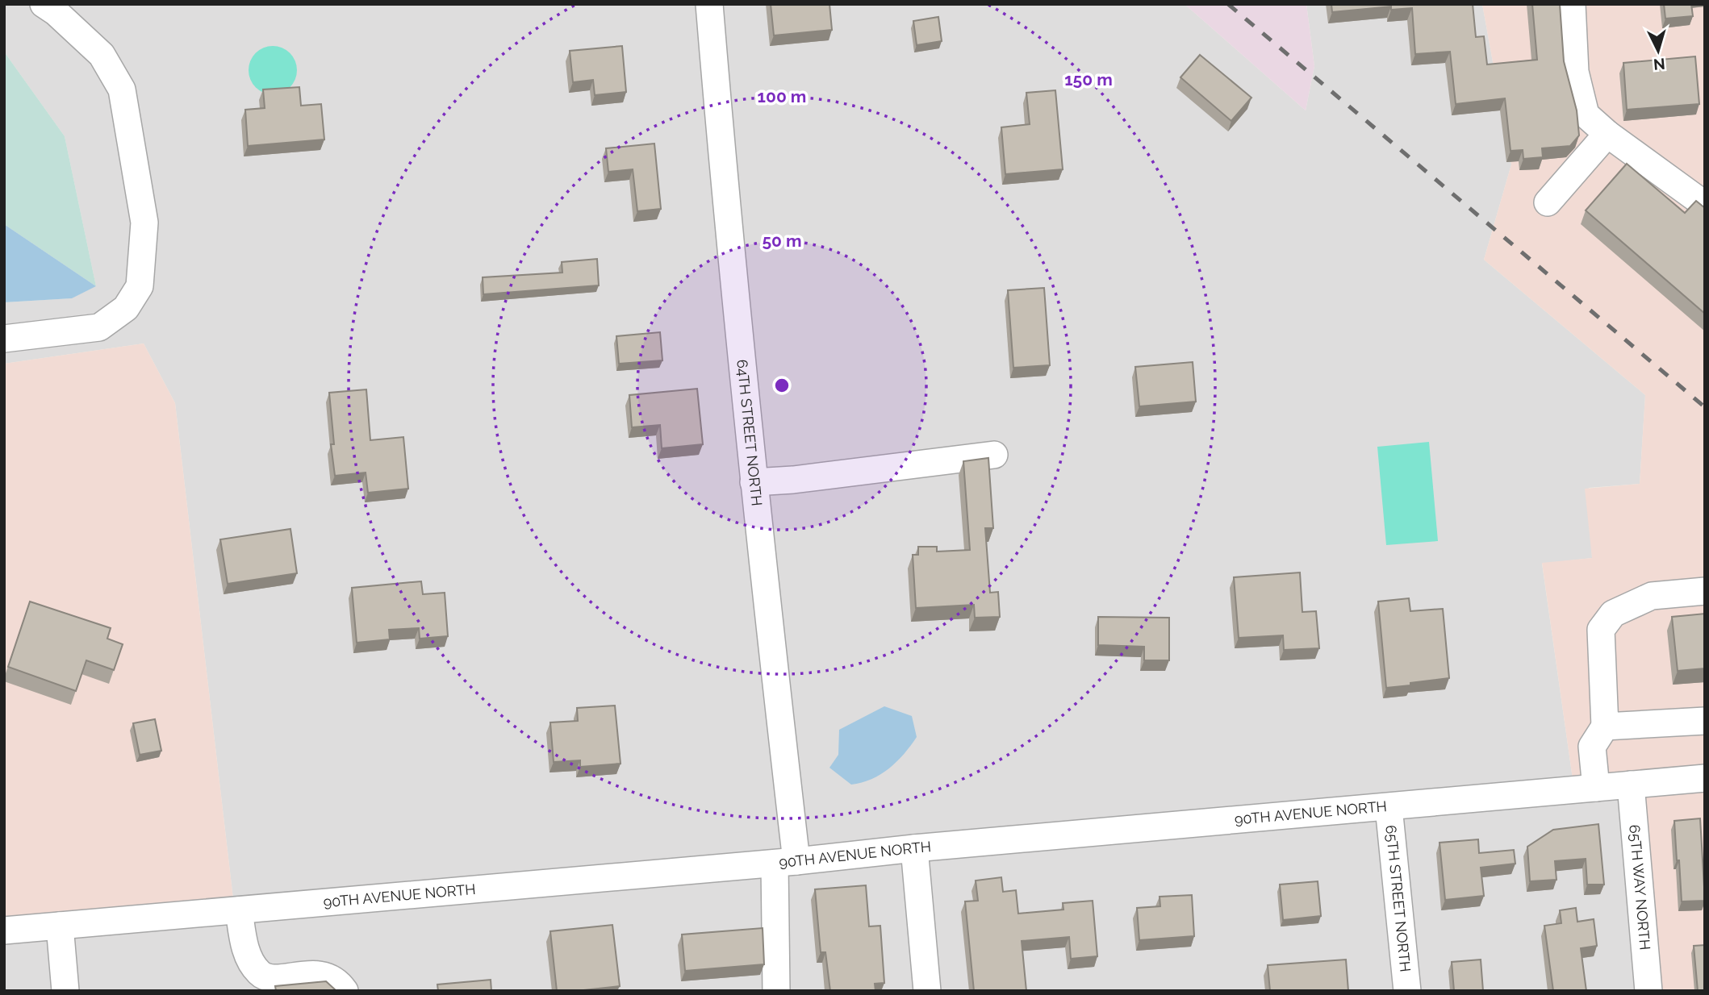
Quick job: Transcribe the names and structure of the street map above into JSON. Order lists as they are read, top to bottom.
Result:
{
  "streets": {
    "street": [
      "64TH STREET NORTH",
      "90TH AVENUE NORTH",
      "65TH WAY NORTH",
      "65TH STREET NORTH"
    ]
  },
  "crossings": [
    ["64TH STREET NORTH", "90TH AVENUE NORTH"],
    ["90TH AVENUE NORTH", "65TH WAY NORTH"],
    ["90TH AVENUE NORTH", "65TH STREET NORTH"]
  ],
  "north": "bottom",
  "rings": ["150 m", "100 m", "50 m"]
}
